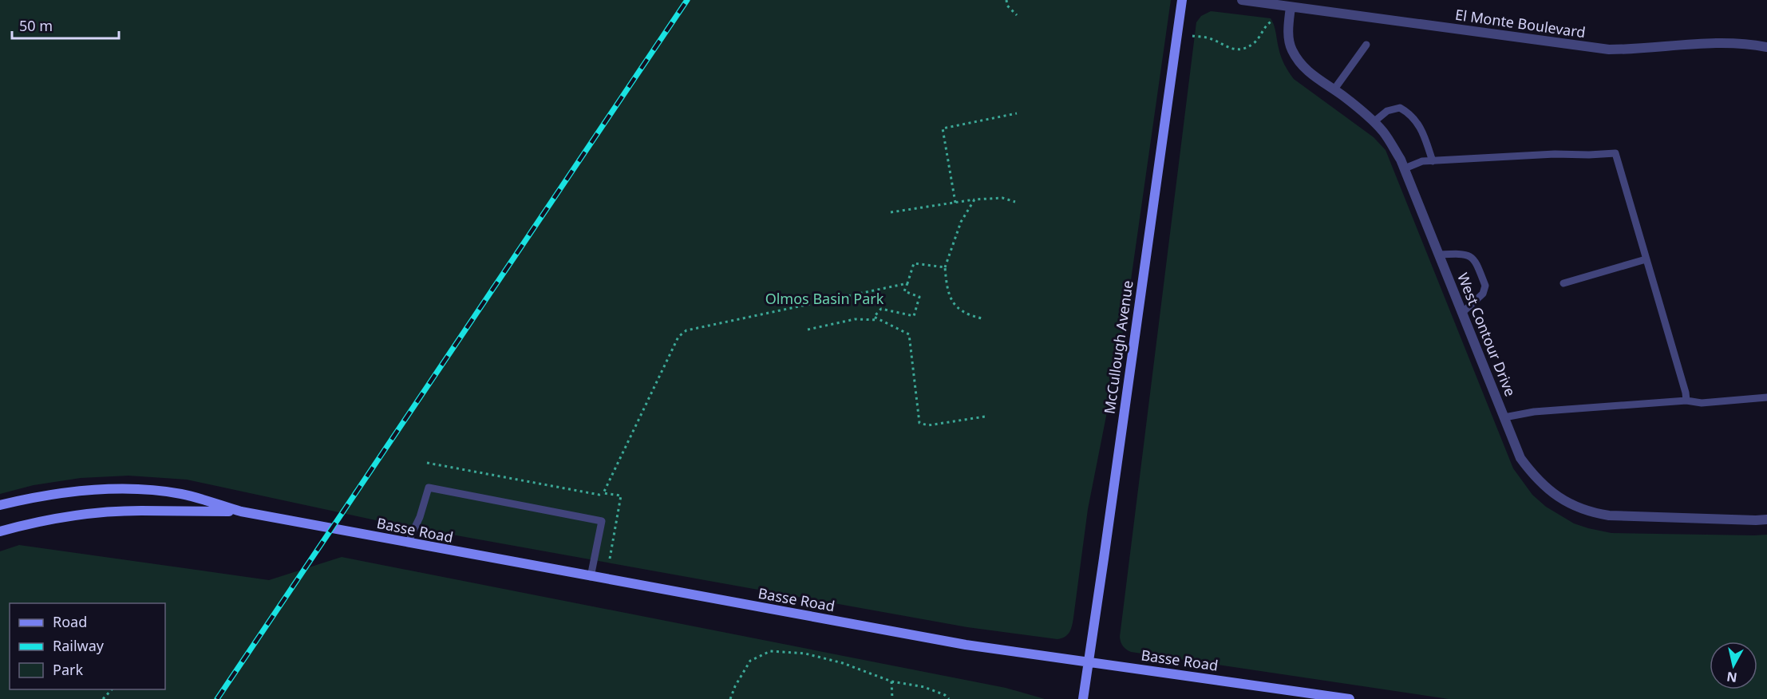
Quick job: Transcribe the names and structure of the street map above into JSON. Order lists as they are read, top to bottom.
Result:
{
  "streets": {
    "main road": ["McCullough Avenue", "Basse Road"],
    "street": ["El Monte Boulevard", "West Contour Drive"]
  },
  "crossings": [
    ["El Monte Boulevard", "West Contour Drive"],
    ["McCullough Avenue", "Basse Road"]
  ],
  "parks": ["Olmos Basin Park"],
  "legend": ["Road", "Railway", "Park"],
  "scale_bar": "50 m",
  "north": "bottom"
}
